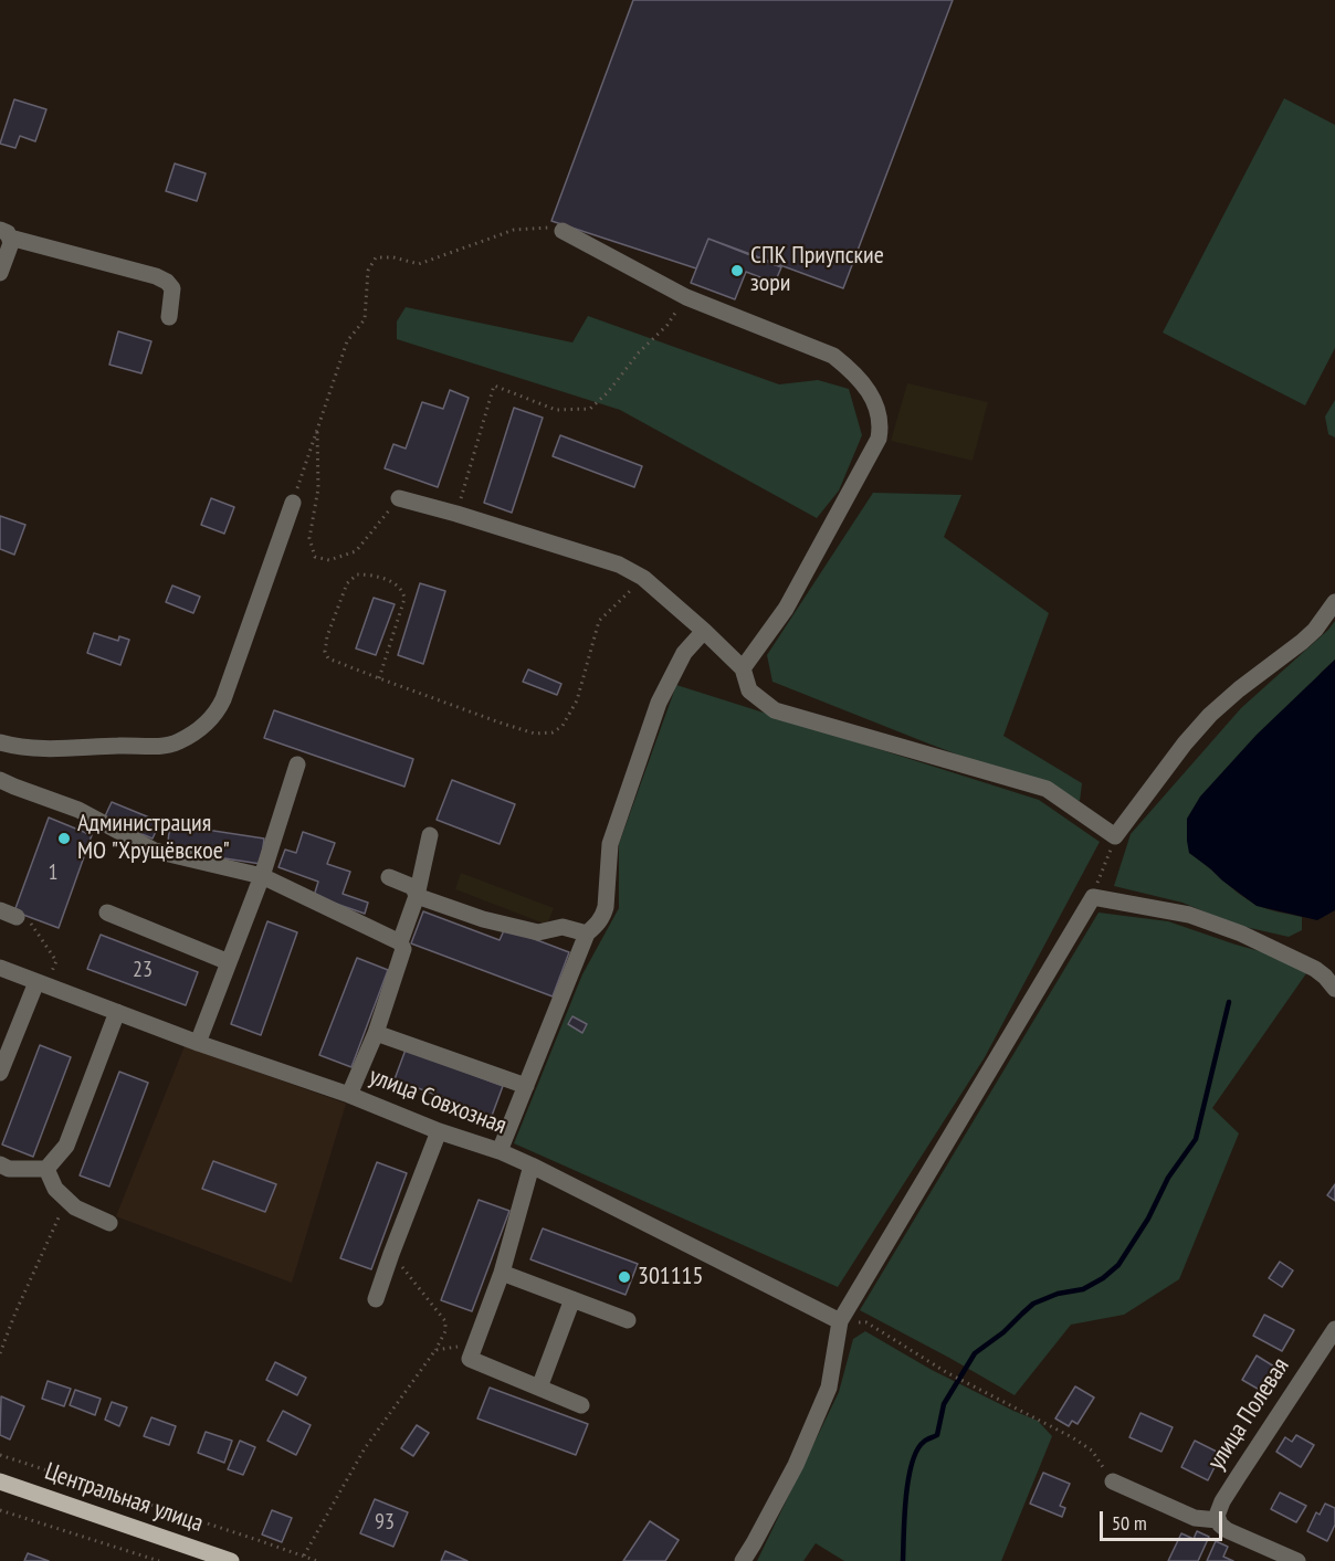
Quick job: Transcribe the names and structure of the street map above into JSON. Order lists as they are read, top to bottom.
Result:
{
  "streets": {
    "main road": ["Центральная улица"],
    "street": ["улица Совхозная", "улица Полевая"]
  },
  "places": ["СПК Приупские зори", "Администрация МО \"Хрущёвское\"", "301115"],
  "house_numbers": ["1", "23", "93"],
  "scale_bar": "50 m"
}
